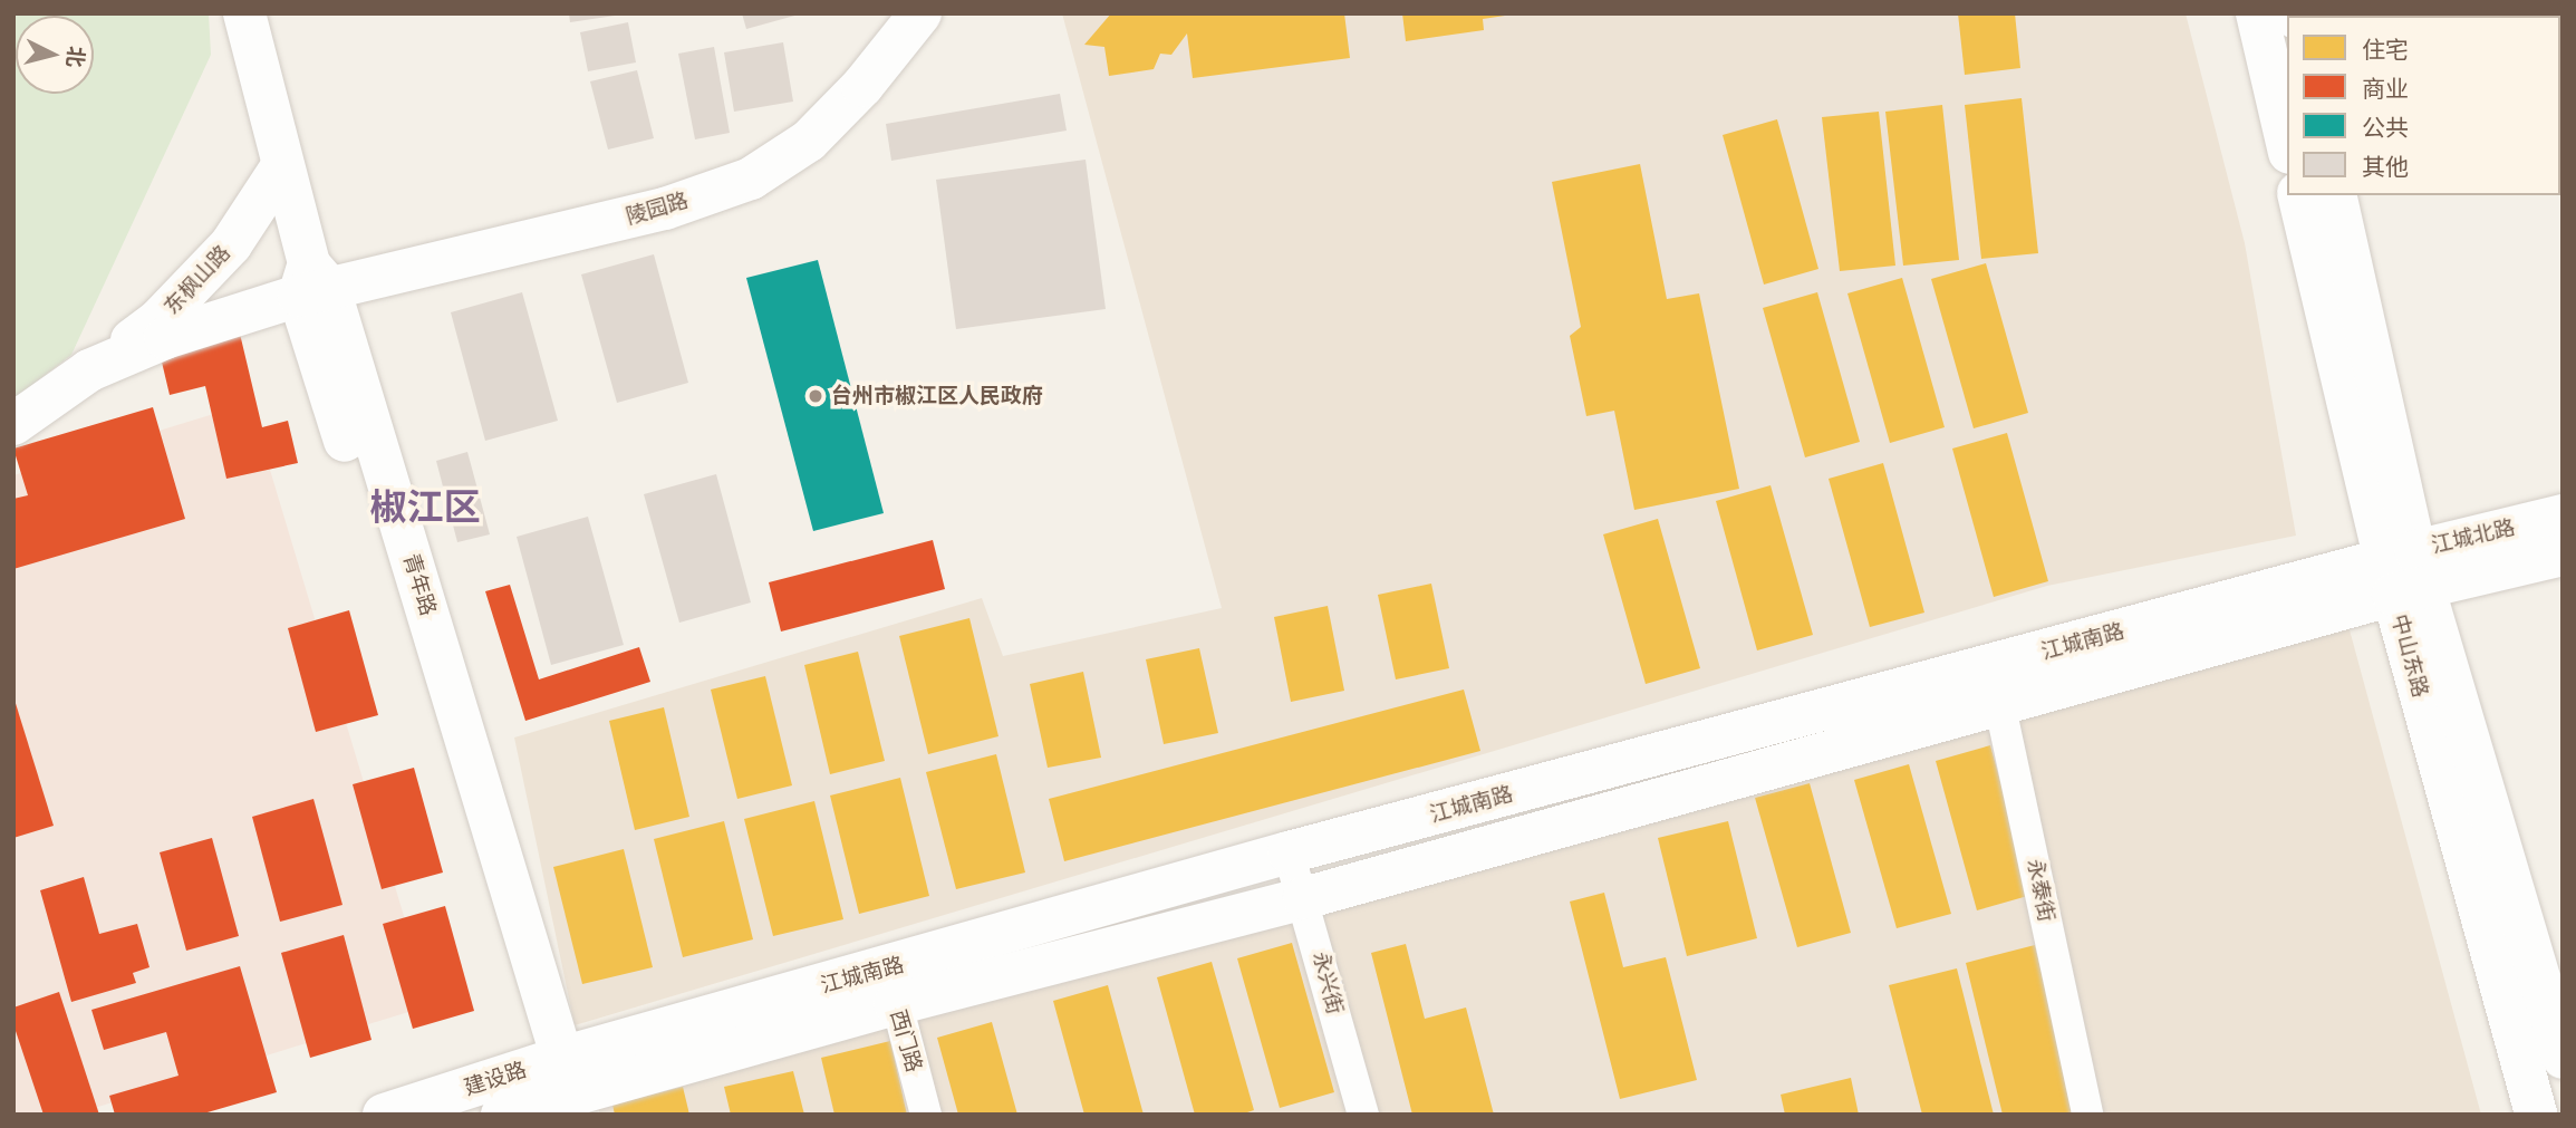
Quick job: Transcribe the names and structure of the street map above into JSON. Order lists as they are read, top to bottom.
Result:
{
  "streets": {
    "main road": [
      "陵园路",
      "东枫山路",
      "江城北路",
      "青年路",
      "江城南路",
      "中山东路",
      "建设路"
    ],
    "street": ["永泰街", "永兴街", "西门路"]
  },
  "crossings": [
    ["陵园路", "东枫山路"],
    ["陵园路", "青年路"],
    ["东枫山路", "青年路"],
    ["江城北路", "江城南路"],
    ["江城北路", "中山东路"],
    ["青年路", "江城南路"],
    ["青年路", "建设路"],
    ["江城南路", "中山东路"],
    ["江城南路", "永泰街"],
    ["江城南路", "永兴街"],
    ["江城南路", "西门路"],
    ["江城南路", "建设路"]
  ],
  "districts": ["椒江区"],
  "places": ["台州市椒江区人民政府"],
  "legend": [
    "住宅",
    "商业",
    "公共",
    "其他"
  ],
  "north": "right"
}
